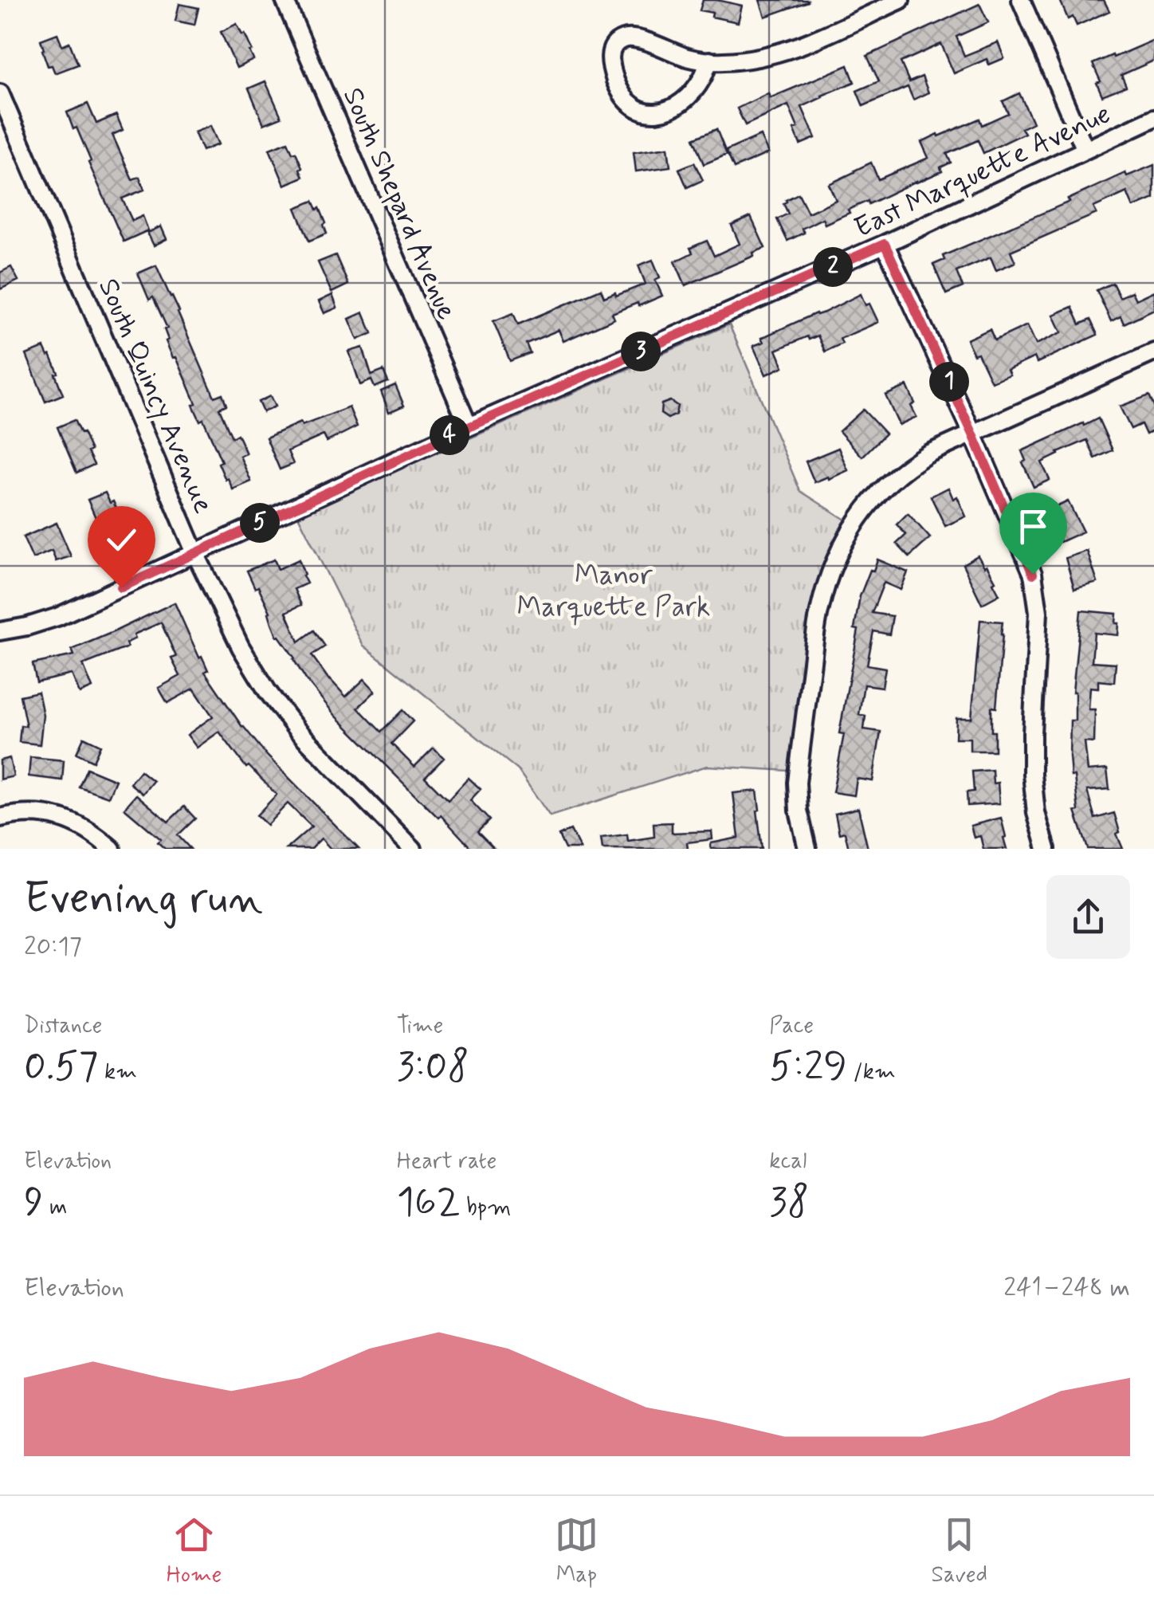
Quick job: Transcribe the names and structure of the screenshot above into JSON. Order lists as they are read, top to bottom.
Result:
{
  "streets": {
    "street": ["East Marquette Avenue", "South Shepard Avenue", "South Quincy Avenue"]
  },
  "crossings": [
    ["East Marquette Avenue", "South Shepard Avenue"],
    ["East Marquette Avenue", "South Quincy Avenue"]
  ],
  "parks": ["Manor Marquette Park"],
  "page": {
    "pins": [
      "2",
      "3",
      "1",
      "4",
      "5"
    ],
    "heading": ["Evening run", "20:17"],
    "stats": [
      ["Distance", "0.57 km"],
      ["Time", "3:08"],
      ["Pace", "5:29 /km"],
      ["Elevation", "9 m"],
      ["Heart rate", "162 bpm"],
      ["kcal", "38"]
    ],
    "chart": ["Elevation", "241–248 m"],
    "tabs": ["Home", "Map", "Saved"]
  }
}
